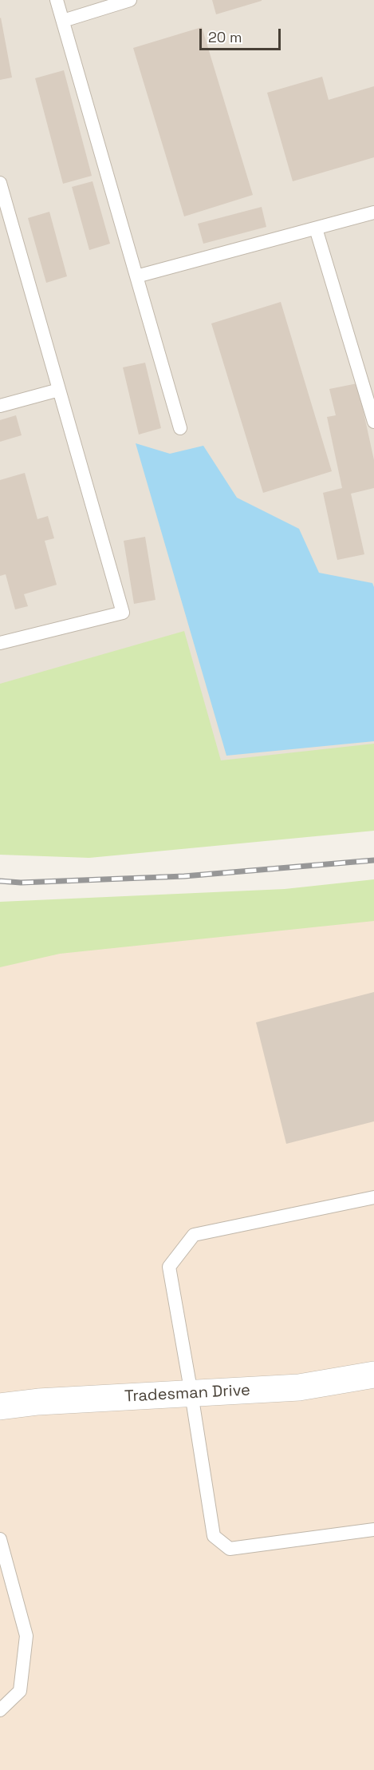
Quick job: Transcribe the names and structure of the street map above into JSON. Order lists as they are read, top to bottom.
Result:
{
  "streets": {
    "street": ["Tradesman Drive"]
  },
  "scale_bar": "20 m"
}
